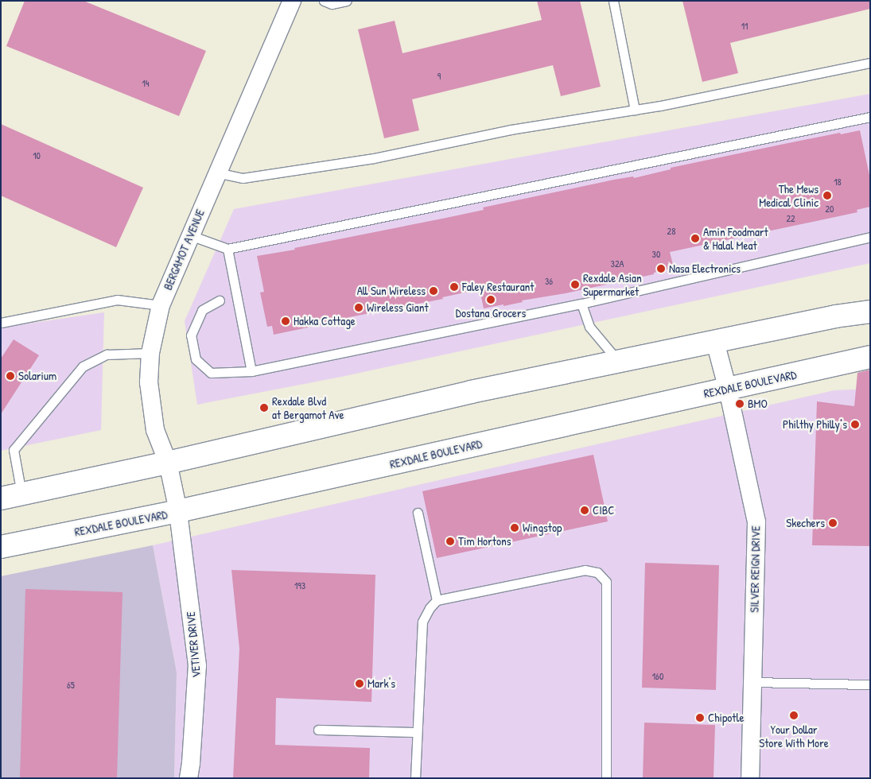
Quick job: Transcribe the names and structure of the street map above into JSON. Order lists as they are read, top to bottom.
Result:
{
  "streets": {
    "main road": ["REXDALE BOULEVARD"],
    "street": ["BERGAMOT AVENUE", "SILVER REIGN DRIVE", "VETIVER DRIVE"]
  },
  "crossings": [
    ["BERGAMOT AVENUE", "REXDALE BOULEVARD"],
    ["BERGAMOT AVENUE", "VETIVER DRIVE"],
    ["REXDALE BOULEVARD", "SILVER REIGN DRIVE"],
    ["REXDALE BOULEVARD", "VETIVER DRIVE"]
  ],
  "places": [
    "The Mews Medical Clinic",
    "Amin Foodmart & Halal Meat",
    "Nasa Electronics",
    "Rexdale Asian Supermarket",
    "Faley Restaurant",
    "All Sun Wireless",
    "Dostana Grocers",
    "Wireless Giant",
    "Hakka Cottage",
    "Solarium",
    "BMO",
    "Rexdale Blvd at Bergamot Ave",
    "Philthy Philly’s",
    "CIBC",
    "Skechers",
    "Wingstop",
    "Tim Hortons",
    "Mark's",
    "Your Dollar Store With More",
    "Chipotle"
  ],
  "house_numbers": [
    "11",
    "9",
    "14",
    "10",
    "18",
    "20",
    "22",
    "28",
    "30",
    "32A",
    "36",
    "193",
    "160",
    "65"
  ]
}
